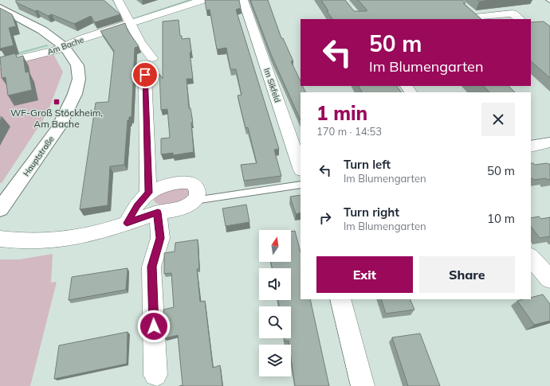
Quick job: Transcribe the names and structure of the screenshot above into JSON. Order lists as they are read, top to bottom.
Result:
{
  "streets": {
    "street": ["Am Bache", "Im Sikfeld", "Hauptstraße"]
  },
  "crossings": [
    ["Am Bache", "Hauptstraße"]
  ],
  "places": {
    "transit": ["WF-Groß Stöckheim, Am Bache"]
  },
  "north": "top",
  "page": {
    "turn": ["50 m", "Im Blumengarten"],
    "heading": ["1 min", "170 m · 14:53"],
    "list": [
      {
        "name": "Turn left",
        "note": "Im Blumengarten",
        "value": "50 m"
      },
      {
        "name": "Turn right",
        "note": "Im Blumengarten",
        "value": "10 m"
      }
    ],
    "buttons": ["Exit", "Share"]
  }
}
